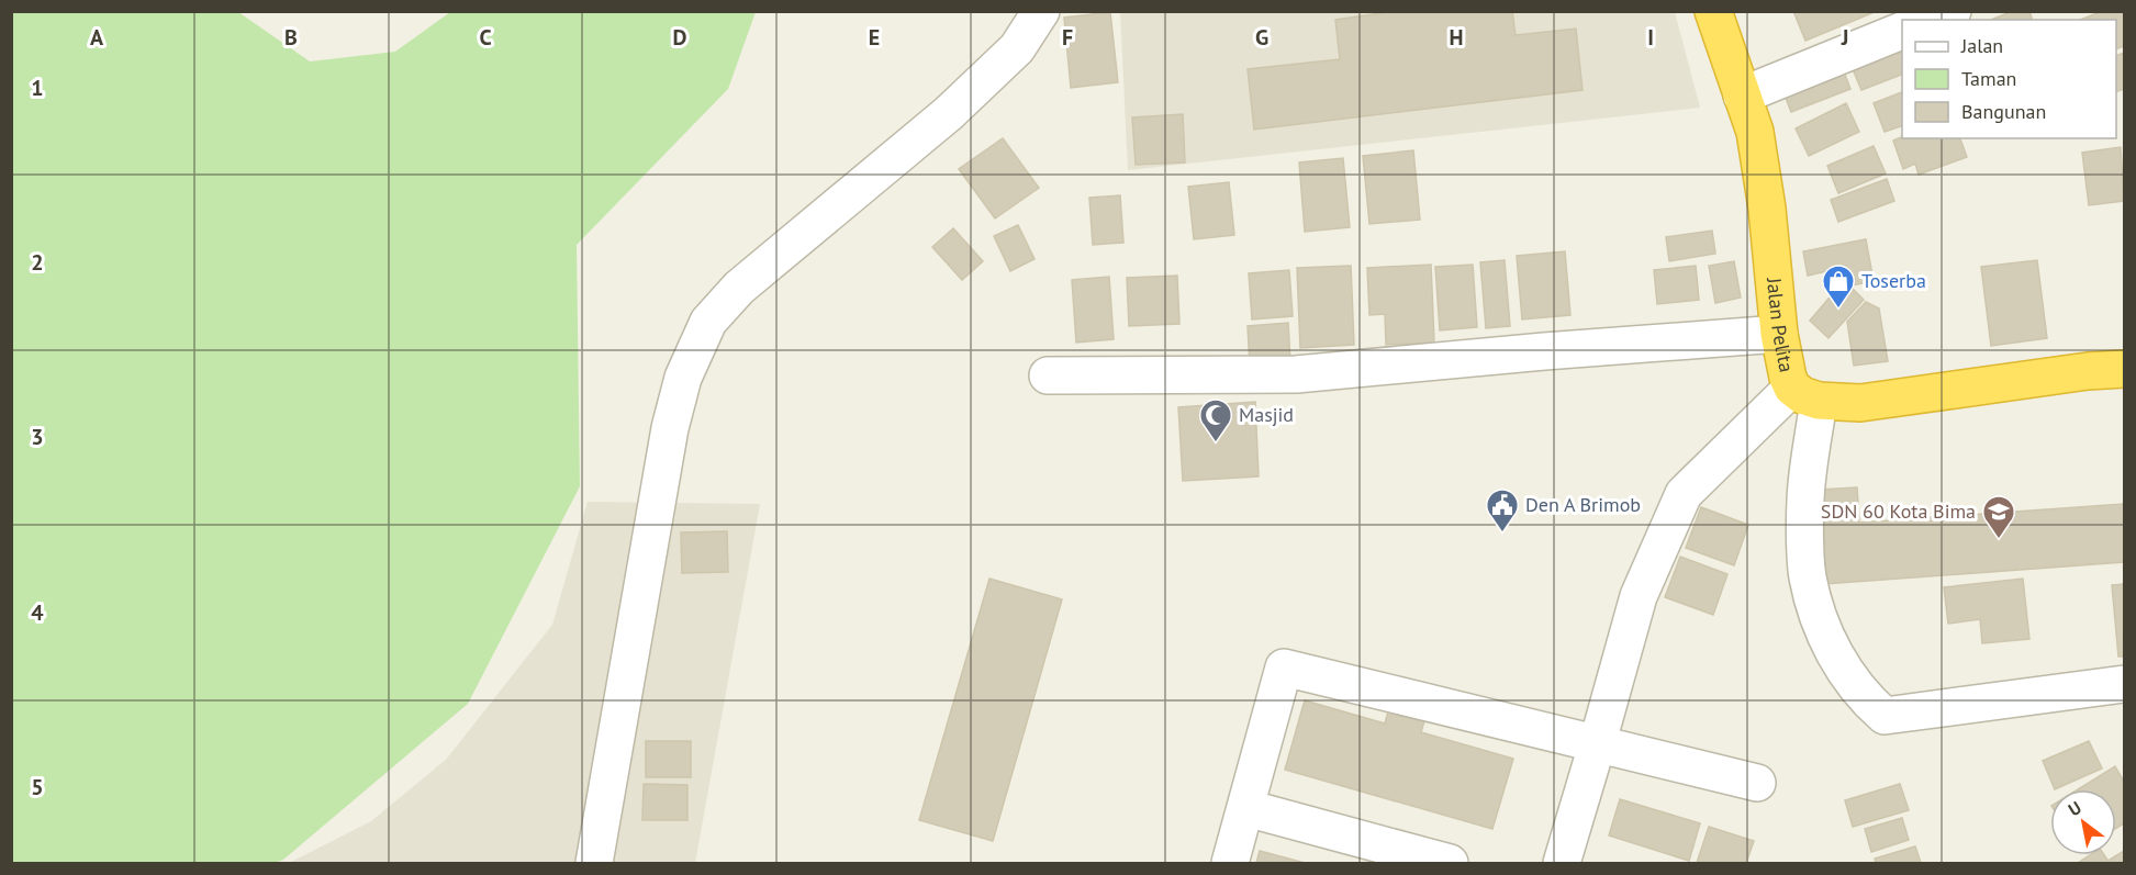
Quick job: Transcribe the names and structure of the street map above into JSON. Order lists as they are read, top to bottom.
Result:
{
  "streets": {
    "highway": ["Jalan Pelita"]
  },
  "places": {
    "shop": ["Toserba"],
    "mosque": ["Masjid"],
    "public building": ["Den A Brimob"],
    "school or university": ["SDN 60 Kota Bima"]
  },
  "legend": ["Jalan", "Taman", "Bangunan"],
  "north": "top left",
  "grid": {
    "columns": [
      "A",
      "B",
      "C",
      "D",
      "E",
      "F",
      "G",
      "H",
      "I",
      "J"
    ],
    "rows": [
      "1",
      "2",
      "3",
      "4",
      "5"
    ]
  }
}
